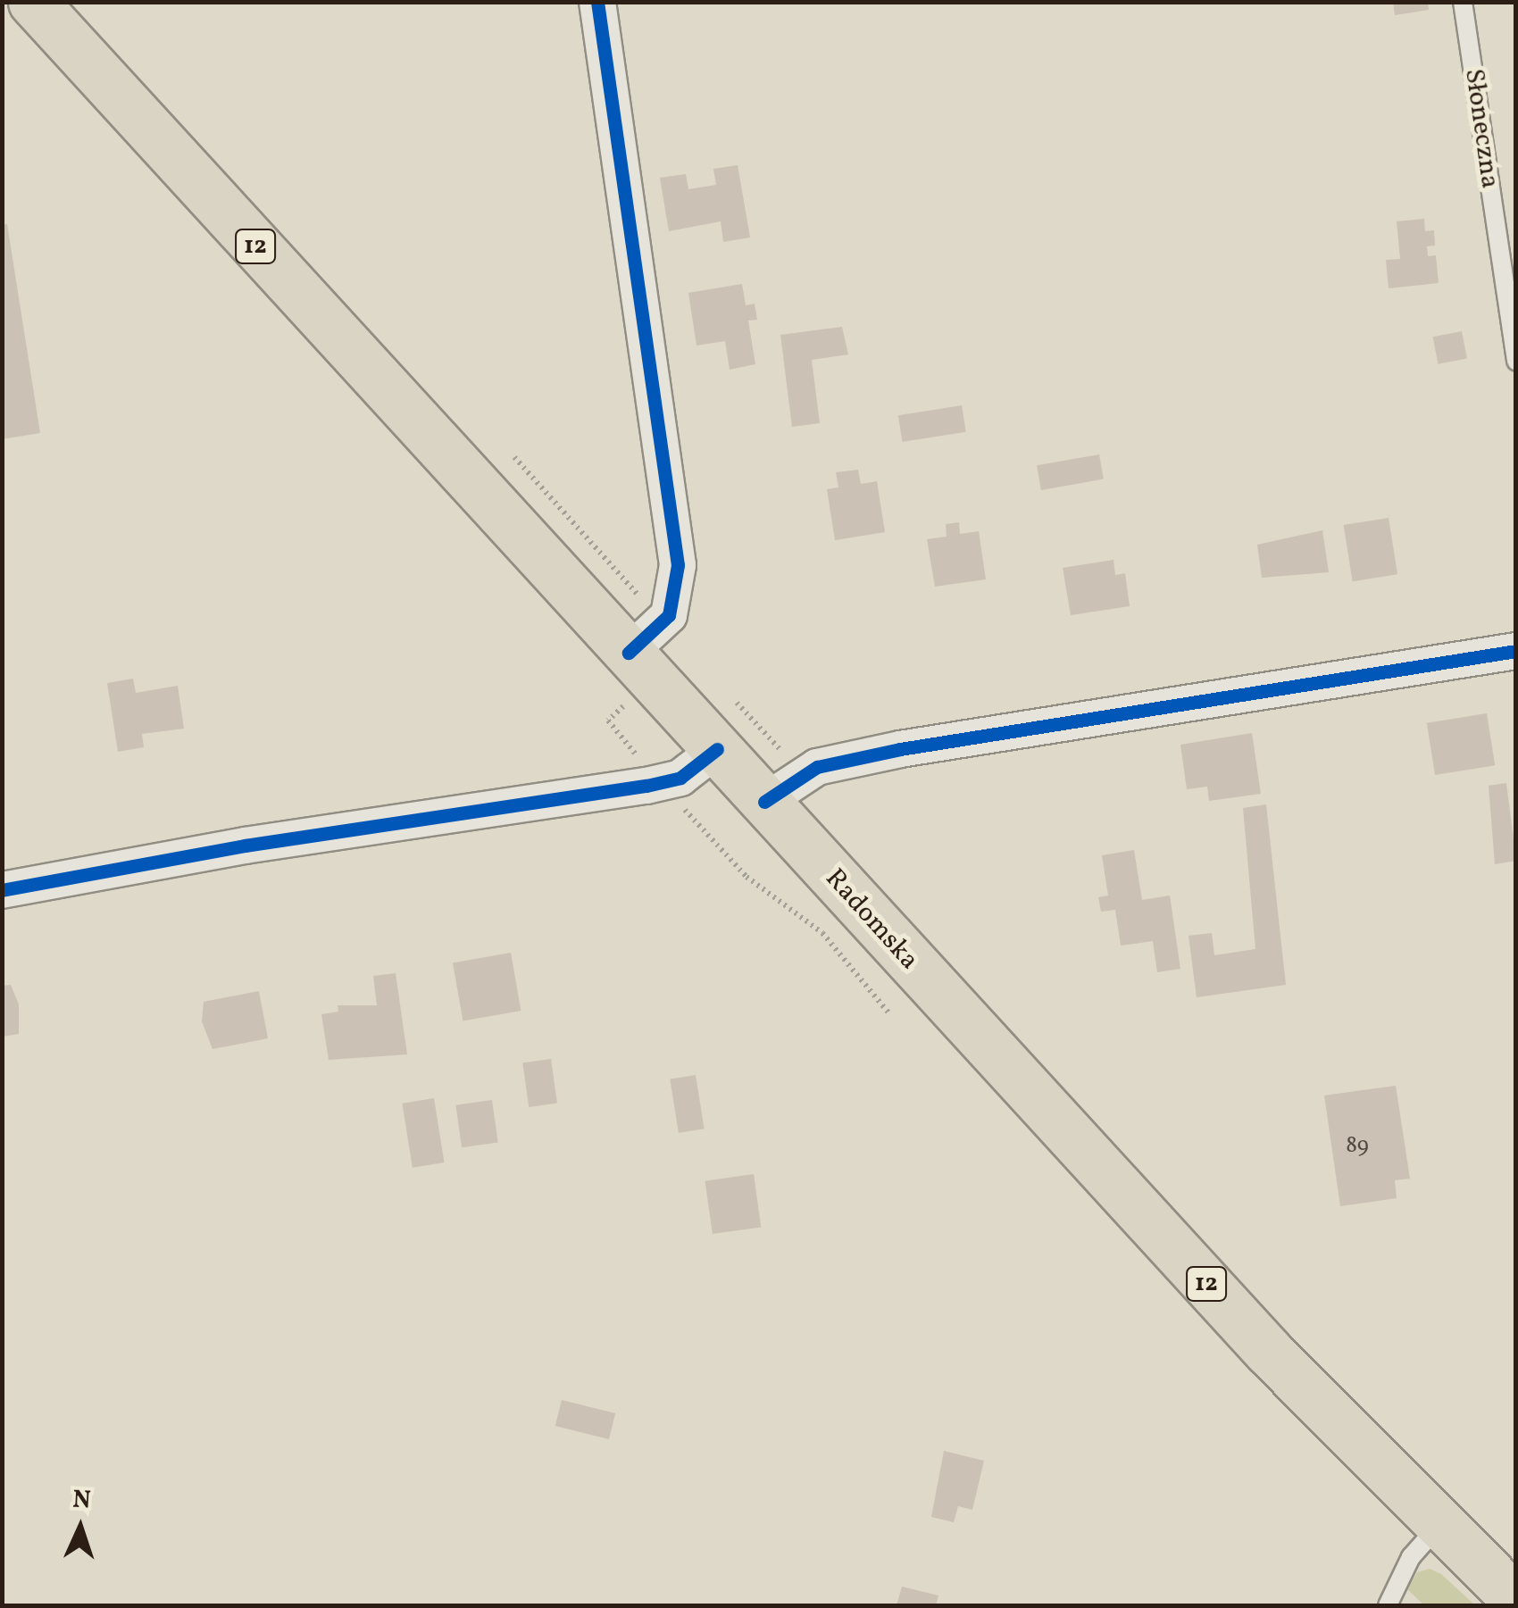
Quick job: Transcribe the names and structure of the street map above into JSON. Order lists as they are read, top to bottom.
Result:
{
  "streets": {
    "main road": ["12", "Radomska"],
    "lane": ["Słoneczna"]
  },
  "crossings": [
    ["12", "Radomska"]
  ],
  "house_numbers": ["89"],
  "north": "top"
}
